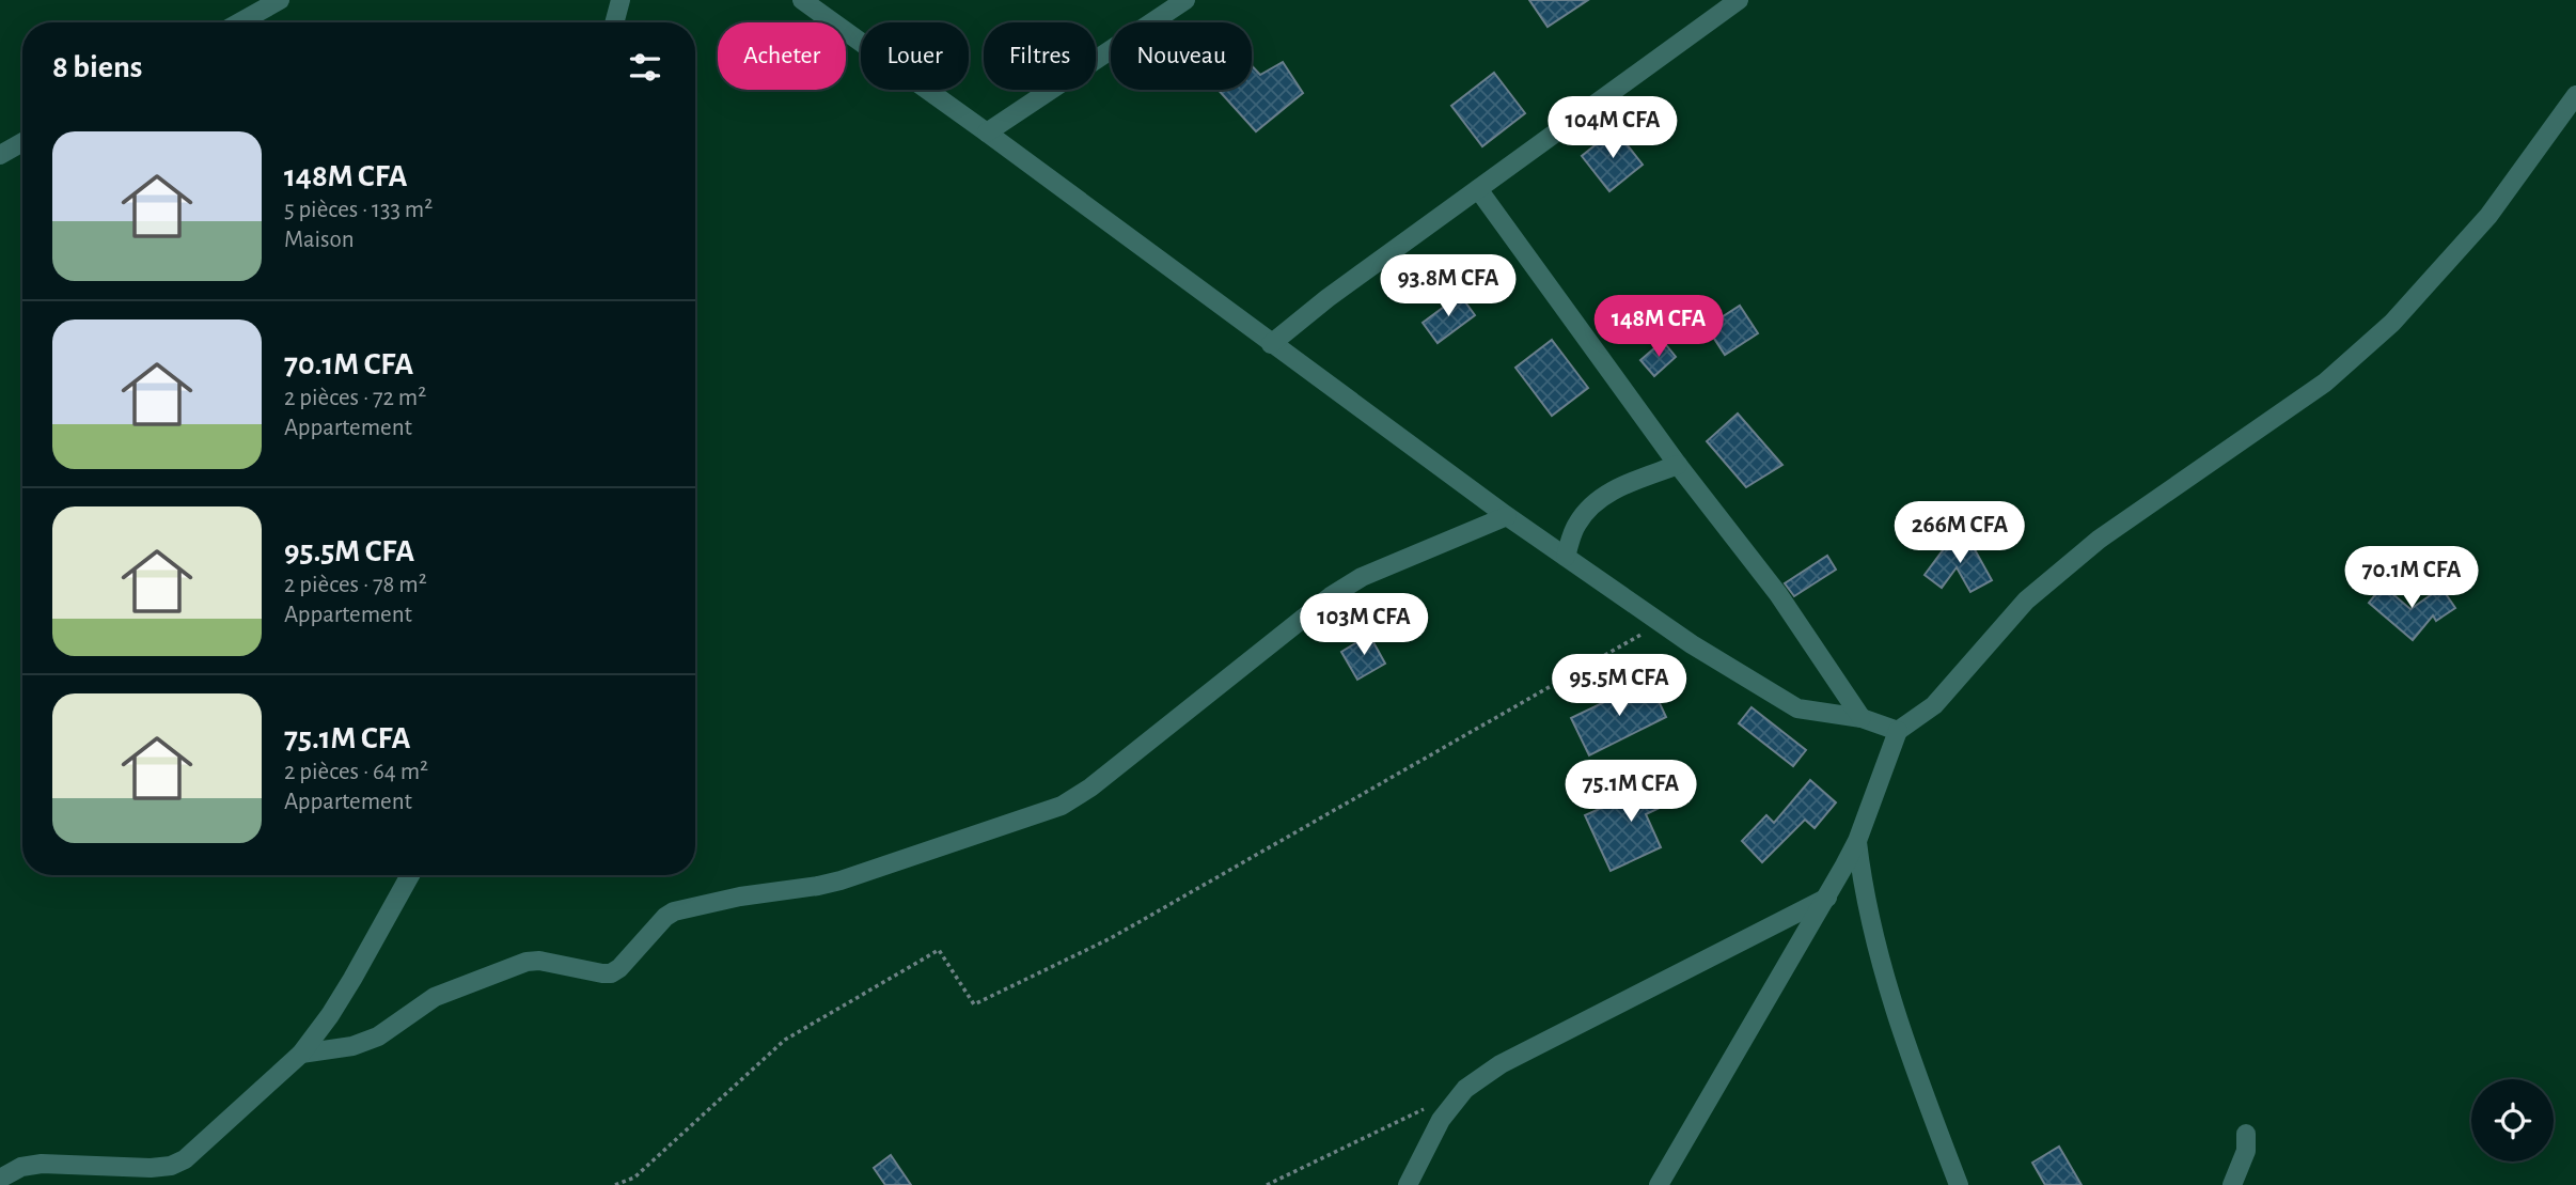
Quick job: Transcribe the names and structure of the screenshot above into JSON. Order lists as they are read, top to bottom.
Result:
{
  "page": {
    "chip": [
      "Acheter",
      "Louer",
      "Filtres",
      "Nouveau"
    ],
    "heading": "8 biens",
    "price": [
      "104M CFA",
      "93.8M CFA",
      "148M CFA",
      "266M CFA",
      "70.1M CFA",
      "103M CFA",
      "95.5M CFA",
      "75.1M CFA"
    ],
    "list": [
      {
        "name": "148M CFA",
        "note": "5 pièces · 133 m² · Maison"
      },
      {
        "name": "70.1M CFA",
        "note": "2 pièces · 72 m² · Appartement"
      },
      {
        "name": "95.5M CFA",
        "note": "2 pièces · 78 m² · Appartement"
      },
      {
        "name": "75.1M CFA",
        "note": "2 pièces · 64 m² · Appartement"
      }
    ]
  }
}
